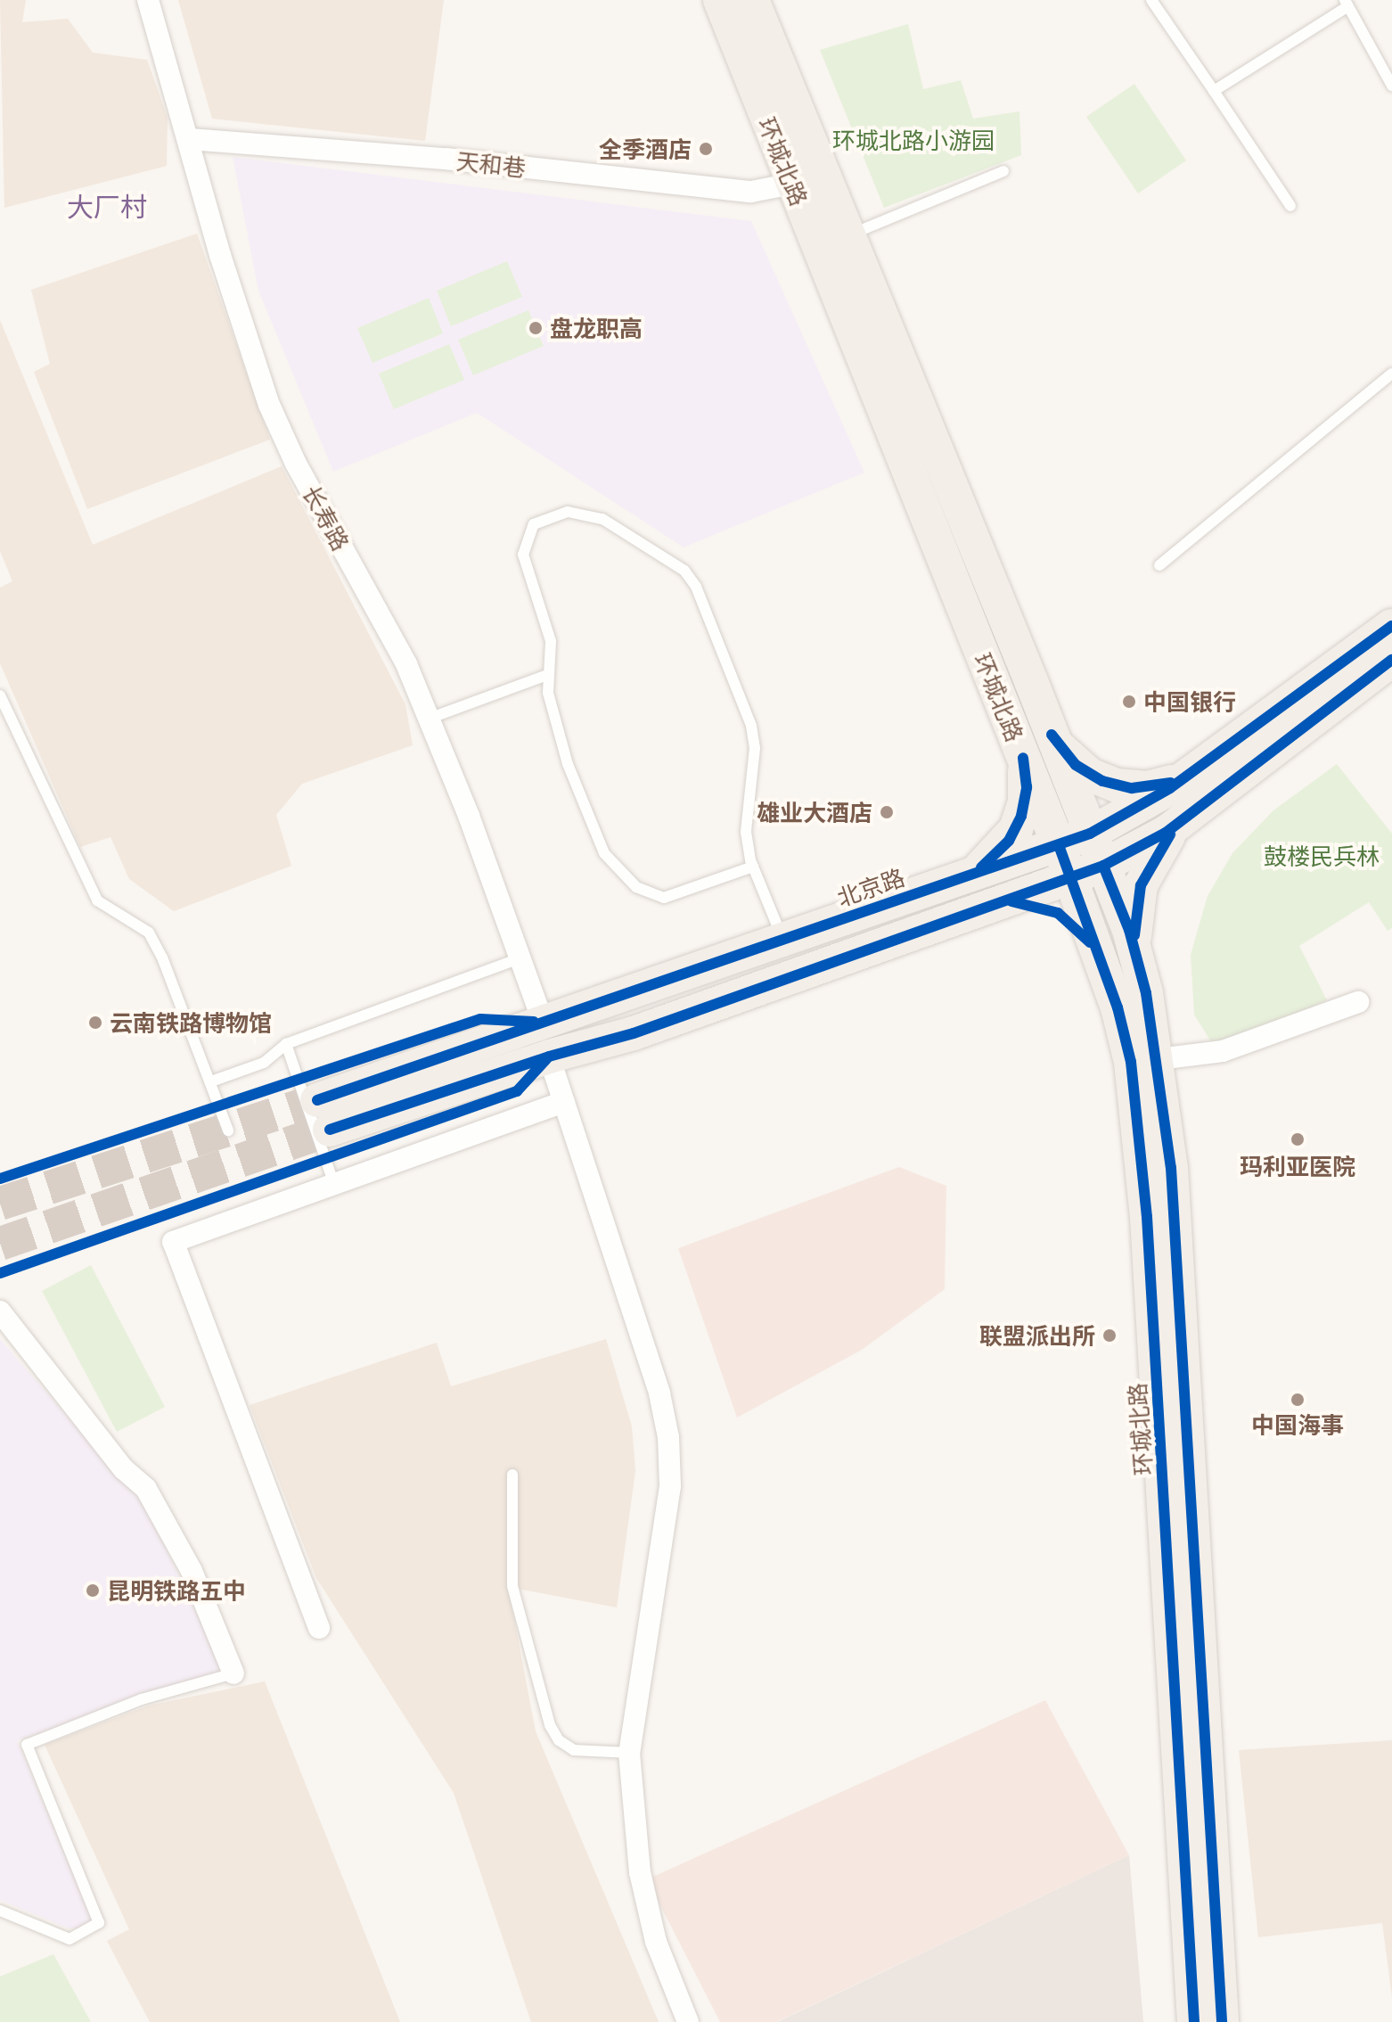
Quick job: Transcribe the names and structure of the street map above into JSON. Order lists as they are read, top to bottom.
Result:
{
  "streets": {
    "main road": ["环城北路", "北京路"],
    "street": ["天和巷", "长寿路"]
  },
  "crossings": [
    ["环城北路", "天和巷"],
    ["环城北路", "北京路"],
    ["天和巷", "长寿路"],
    ["长寿路", "北京路"]
  ],
  "districts": ["大厂村"],
  "parks": ["环城北路小游园", "鼓楼民兵林"],
  "places": [
    "全季酒店",
    "盘龙职高",
    "中国银行",
    "雄业大酒店",
    "云南铁路博物馆",
    "玛利亚医院",
    "联盟派出所",
    "中国海事",
    "昆明铁路五中"
  ]
}
